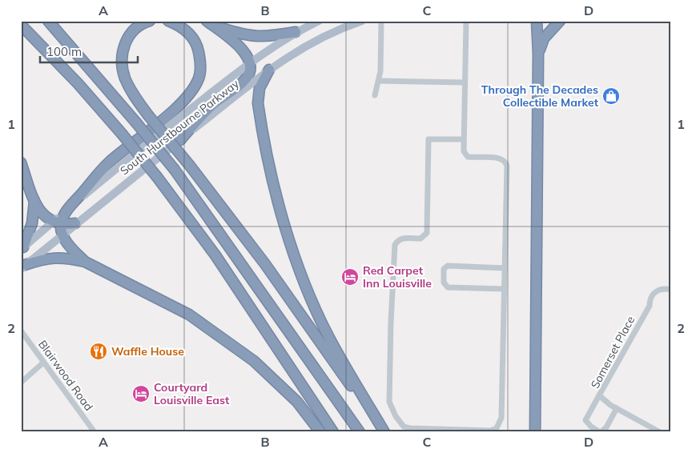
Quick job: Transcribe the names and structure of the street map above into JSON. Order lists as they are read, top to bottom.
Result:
{
  "streets": {
    "main road": ["South Hurstbourne Parkway"],
    "street": ["Somerset Place", "Blairwood Road"]
  },
  "places": {
    "shop": ["Through The Decades Collectible Market"],
    "hotel": ["Red Carpet Inn Louisville", "Courtyard Louisville East"],
    "restaurant": ["Waffle House"]
  },
  "scale_bar": "100 m",
  "grid": {
    "columns": [
      "A",
      "B",
      "C",
      "D"
    ],
    "rows": ["1", "2"]
  }
}
